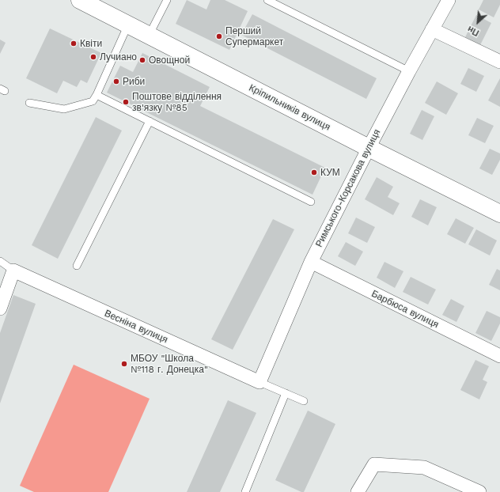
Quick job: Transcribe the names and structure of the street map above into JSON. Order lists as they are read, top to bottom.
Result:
{
  "streets": {
    "street": [
      "Кріпильників вулиця",
      "Римського-Корсакова вулиця",
      "Барбюса вулиця",
      "Весніна вулиця"
    ]
  },
  "crossings": [
    ["Кріпильників вулиця", "Римського-Корсакова вулиця"],
    ["Римського-Корсакова вулиця", "Барбюса вулиця"],
    ["Римського-Корсакова вулиця", "Весніна вулиця"]
  ],
  "places": [
    "Перший Супермаркет",
    "Квіти",
    "Лучиано",
    "Овощной",
    "Риби",
    "Поштове відділення зв'язку №85",
    "КУМ",
    "МБОУ \"Школа №118 г. Донецка\""
  ],
  "north": "bottom left"
}
